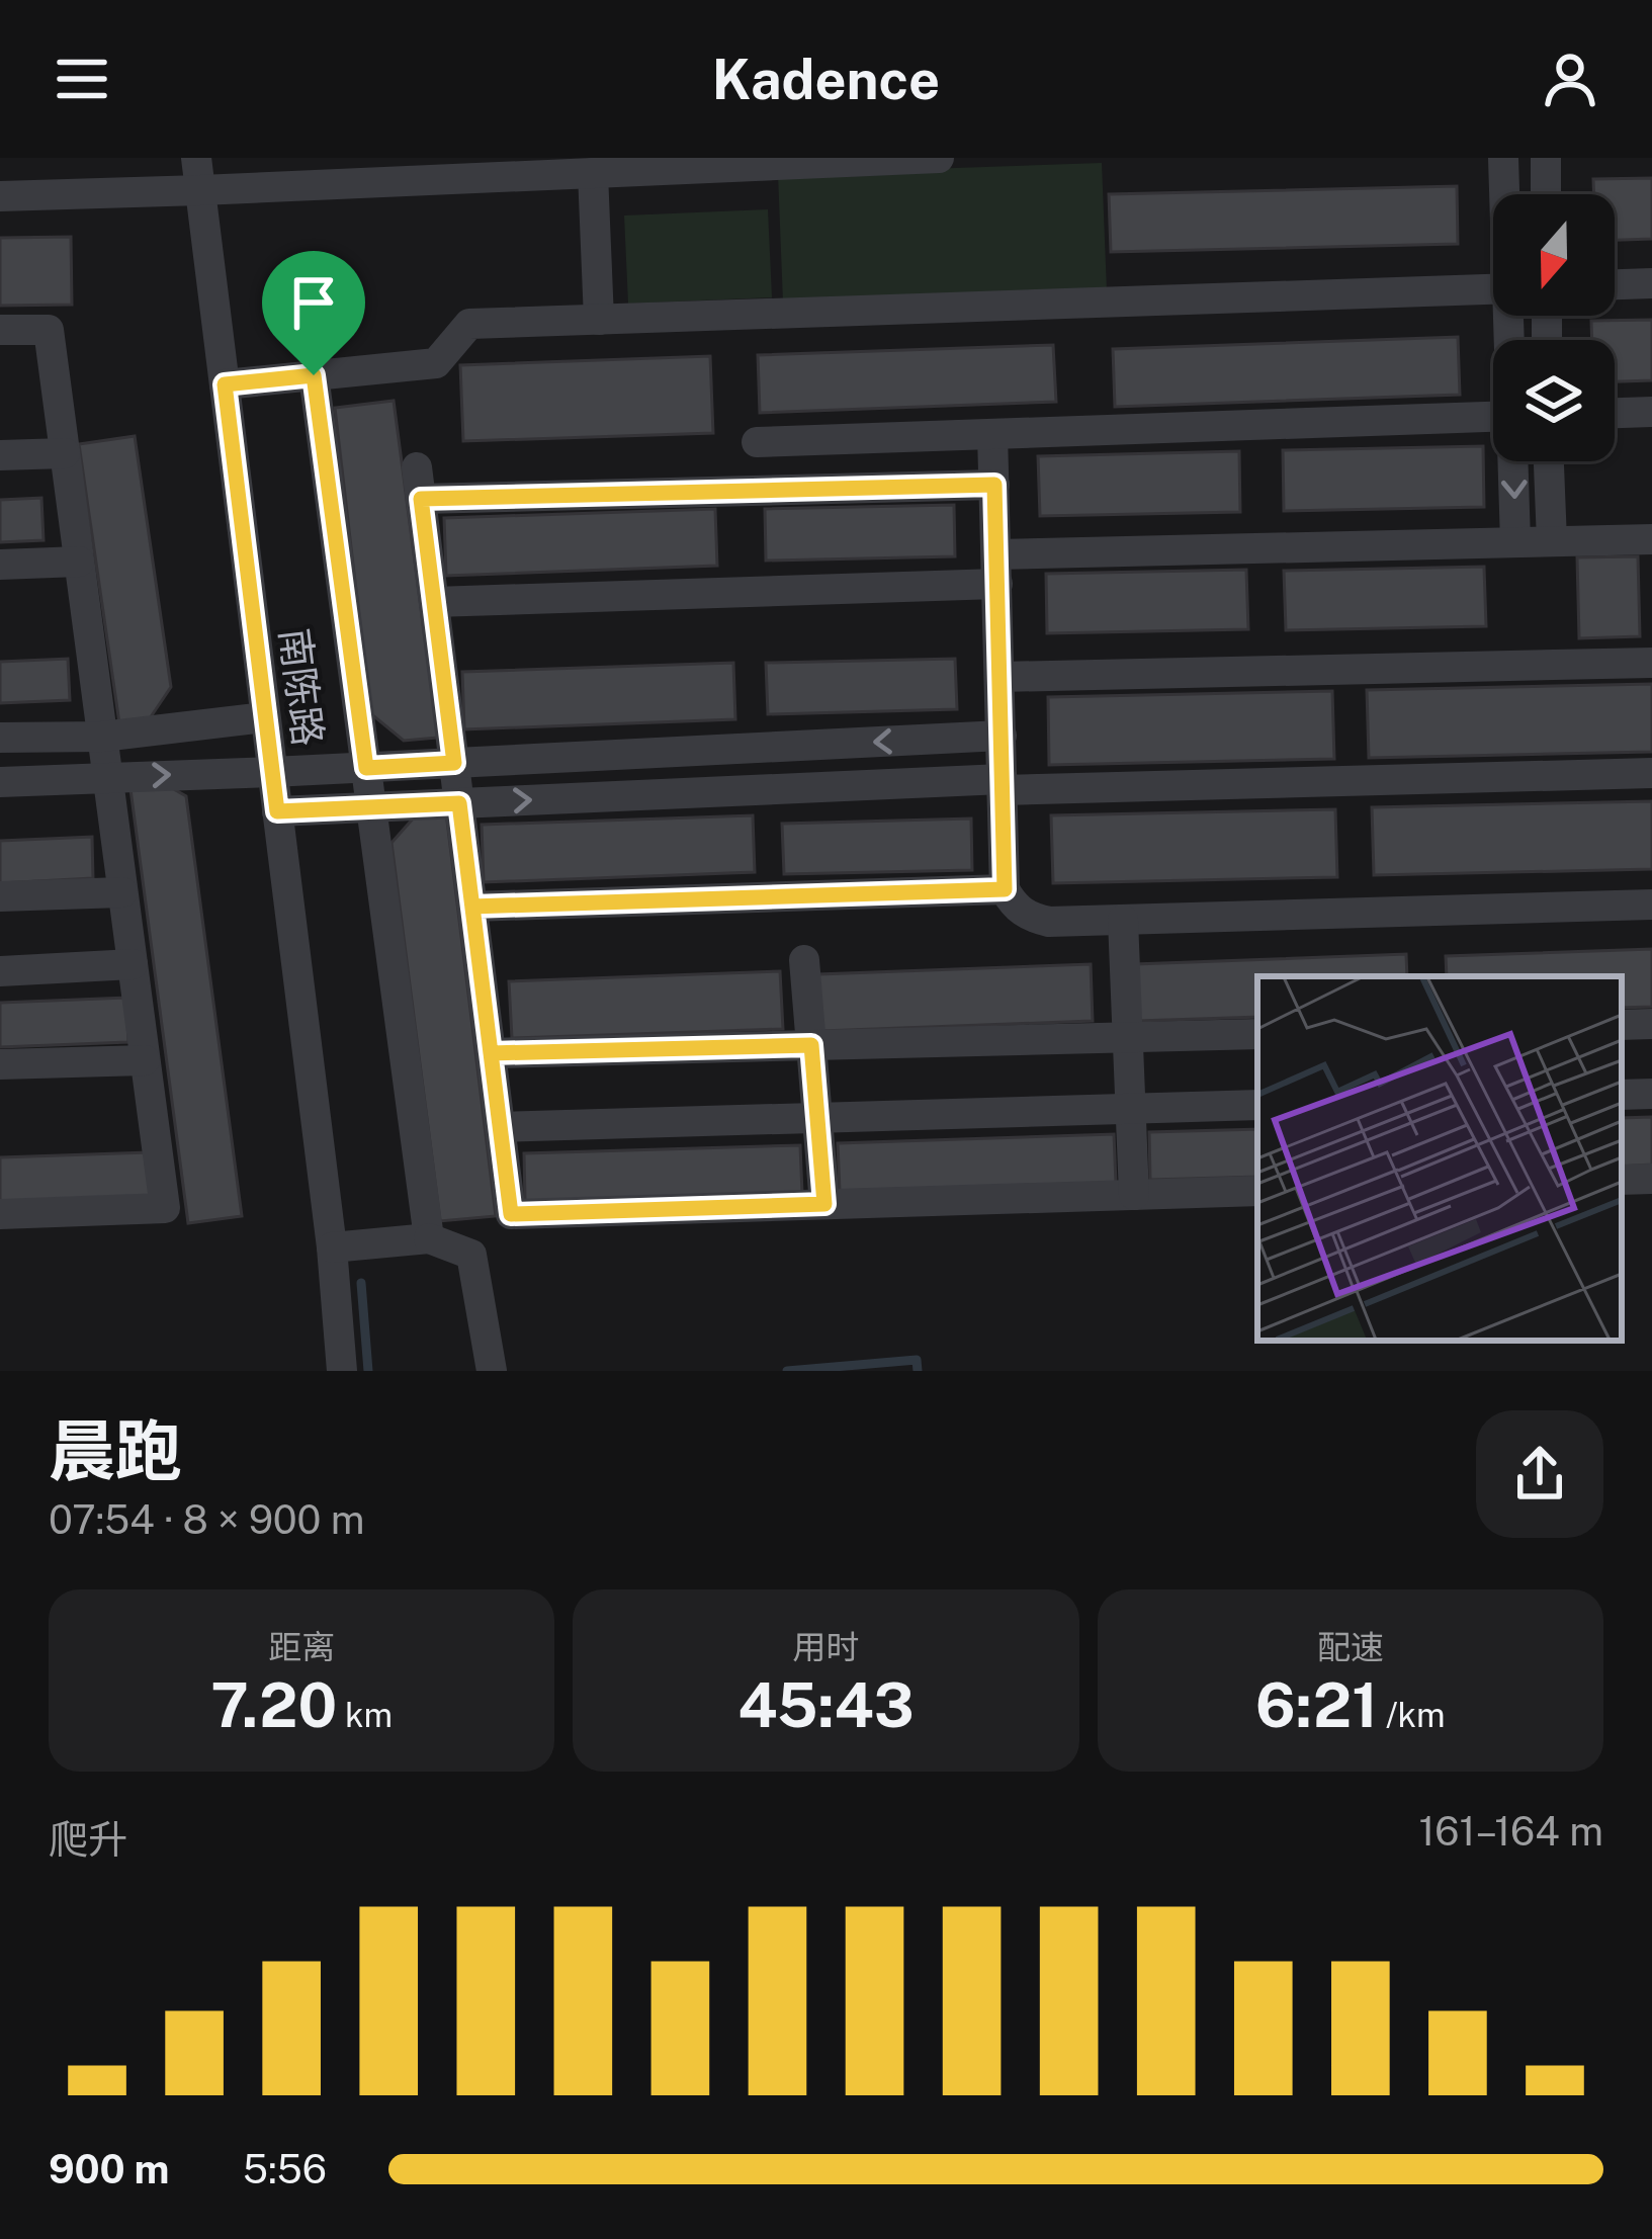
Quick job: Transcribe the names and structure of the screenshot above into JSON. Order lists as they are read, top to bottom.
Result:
{
  "streets": {
    "street": ["南陈路"]
  },
  "north": "bottom",
  "page": {
    "header": "Kadence",
    "heading": ["晨跑", "07:54 · 8 × 900 m"],
    "stats": [
      ["距离", "7.20 km"],
      ["用时", "45:43"],
      ["配速", "6:21 /km"]
    ],
    "chart": ["爬升", "161–164 m"],
    "list": [
      {
        "name": "900 m",
        "note": "5:56"
      }
    ]
  }
}
